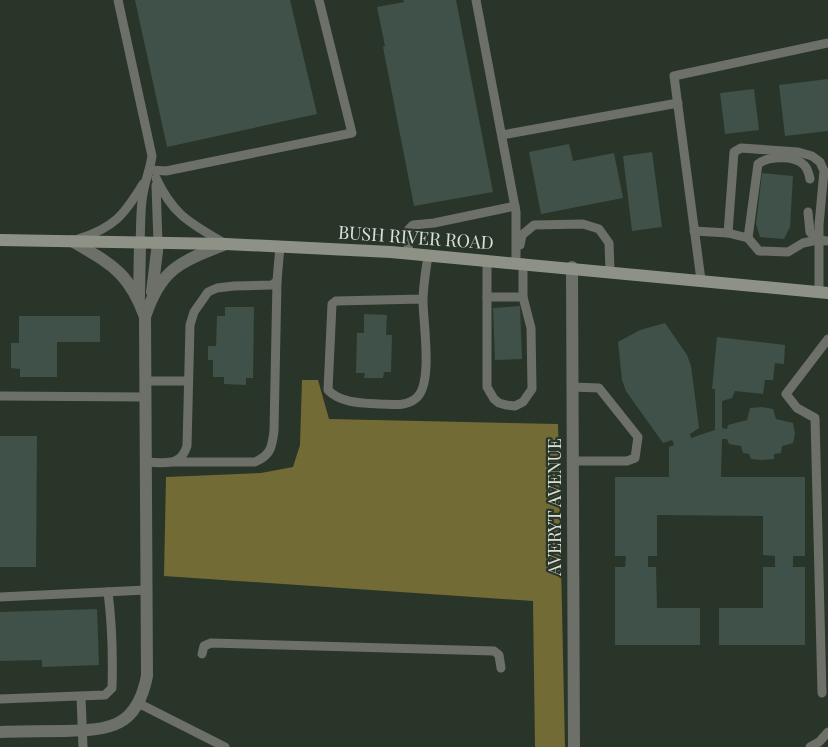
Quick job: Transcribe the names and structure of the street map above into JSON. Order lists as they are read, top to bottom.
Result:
{
  "streets": {
    "main road": ["BUSH RIVER ROAD"],
    "street": ["AVERYT AVENUE"]
  },
  "crossings": [
    ["BUSH RIVER ROAD", "AVERYT AVENUE"]
  ]
}
